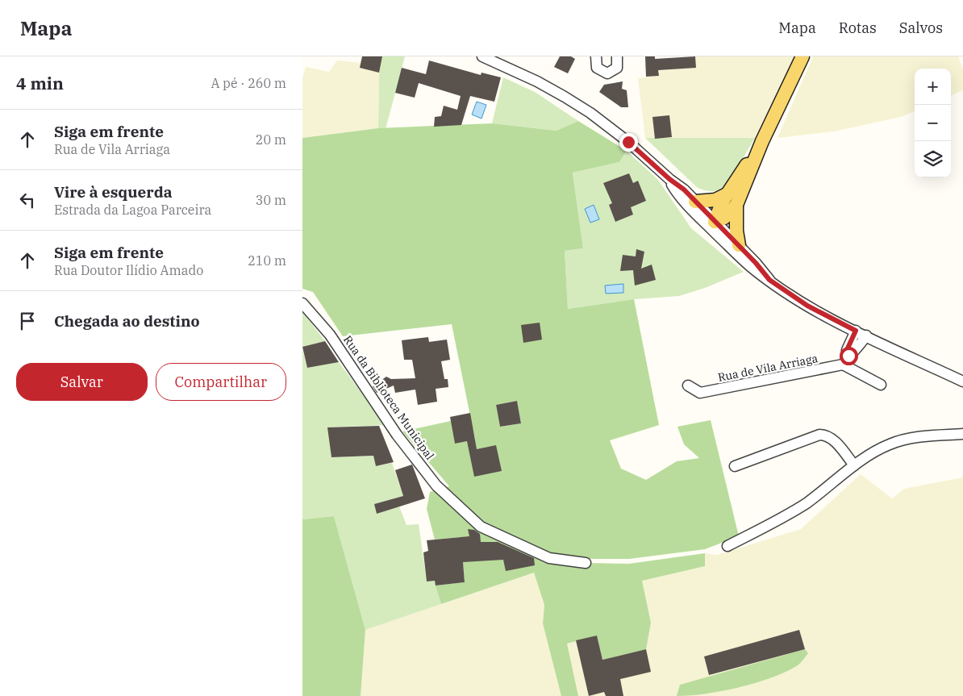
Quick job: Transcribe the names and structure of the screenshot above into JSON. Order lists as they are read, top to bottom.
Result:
{
  "streets": {
    "street": ["Rua de Vila Arriaga", "Rua da Biblioteca Municipal"]
  },
  "page": {
    "header": "Mapa",
    "nav": ["Mapa", "Rotas", "Salvos"],
    "heading": ["4 min", "A pé · 260 m"],
    "map_buttons": ["+", "−"],
    "list": [
      ["Siga em frente", "Rua de Vila Arriaga", "20 m"],
      ["Vire à esquerda", "Estrada da Lagoa Parceira", "30 m"],
      ["Siga em frente", "Rua Doutor Ilídio Amado", "210 m"],
      "Chegada ao destino"
    ],
    "buttons": ["Salvar", "Compartilhar"]
  }
}
